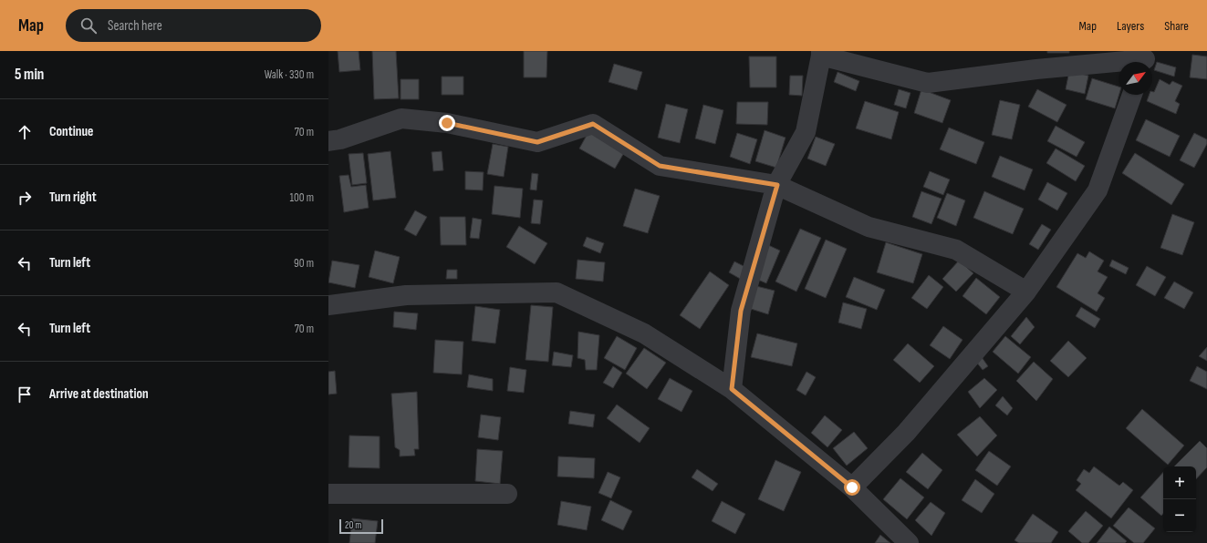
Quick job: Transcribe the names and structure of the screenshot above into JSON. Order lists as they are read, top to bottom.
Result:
{
  "scale_bar": "20 m",
  "north": "top right",
  "page": {
    "header": "Map",
    "search": "Search here",
    "nav": ["Map", "Layers", "Share"],
    "heading": ["5 min", "Walk · 330 m"],
    "list": [
      ["Continue", "70 m"],
      ["Turn right", "100 m"],
      ["Turn left", "90 m"],
      ["Turn left", "70 m"],
      "Arrive at destination"
    ],
    "map_buttons": ["+", "−"],
    "scale": "20 m"
  }
}
